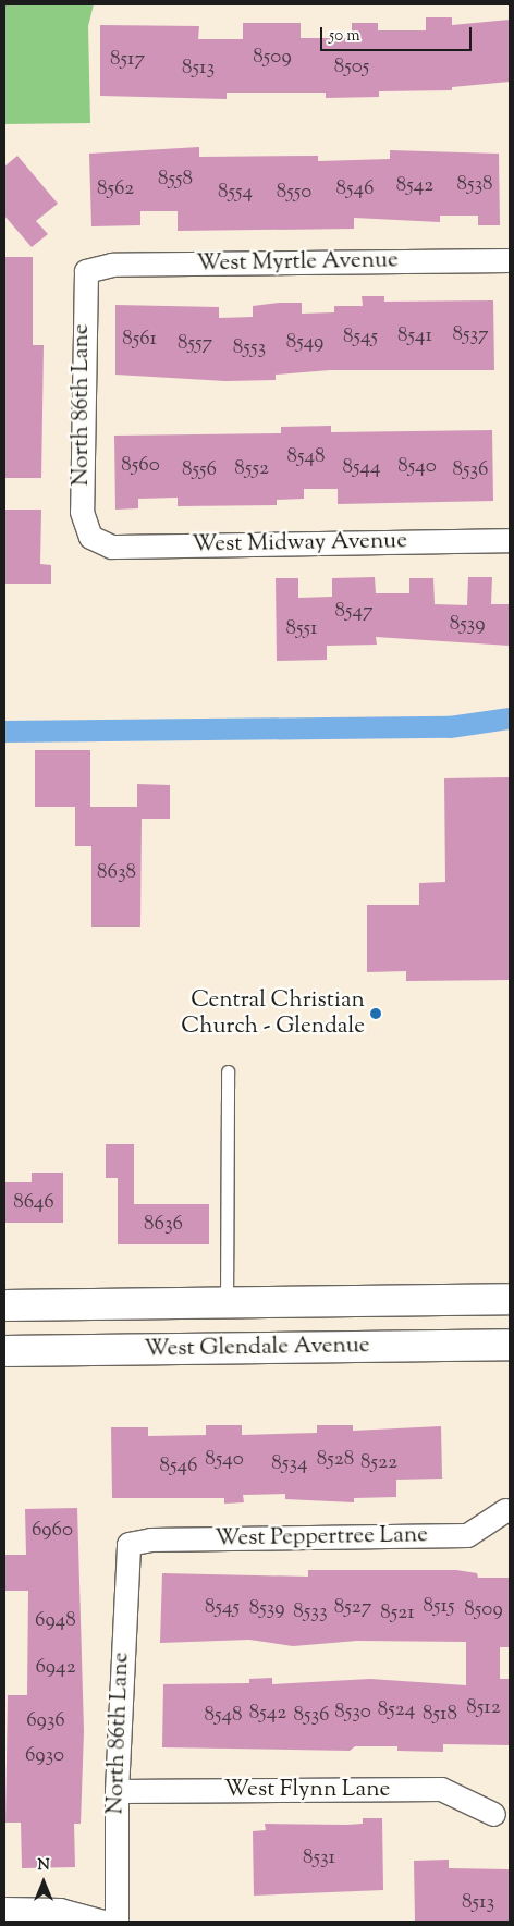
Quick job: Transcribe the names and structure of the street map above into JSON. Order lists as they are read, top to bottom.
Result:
{
  "streets": {
    "main road": ["West Glendale Avenue"],
    "street": [
      "West Myrtle Avenue",
      "North 86th Lane",
      "West Midway Avenue",
      "West Peppertree Lane",
      "West Flynn Lane"
    ]
  },
  "crossings": [
    ["West Myrtle Avenue", "North 86th Lane"],
    ["North 86th Lane", "West Midway Avenue"],
    ["North 86th Lane", "West Peppertree Lane"],
    ["North 86th Lane", "West Flynn Lane"]
  ],
  "places": ["Central Christian Church - Glendale"],
  "house_numbers": [
    "8509",
    "8517",
    "8505",
    "8513",
    "8558",
    "8538",
    "8542",
    "8562",
    "8546",
    "8554",
    "8550",
    "8537",
    "8541",
    "8545",
    "8561",
    "8549",
    "8557",
    "8553",
    "8548",
    "8560",
    "8540",
    "8544",
    "8552",
    "8556",
    "8536",
    "8547",
    "8539",
    "8551",
    "8638",
    "8646",
    "8636",
    "8540",
    "8528",
    "8522",
    "8534",
    "8546",
    "6960",
    "8515",
    "8545",
    "8527",
    "8539",
    "8509",
    "8533",
    "8521",
    "6948",
    "6942",
    "8512",
    "8524",
    "8530",
    "8542",
    "8518",
    "8548",
    "8536",
    "6936",
    "6930",
    "8531",
    "8513"
  ],
  "scale_bar": "50 m",
  "north": "top"
}
